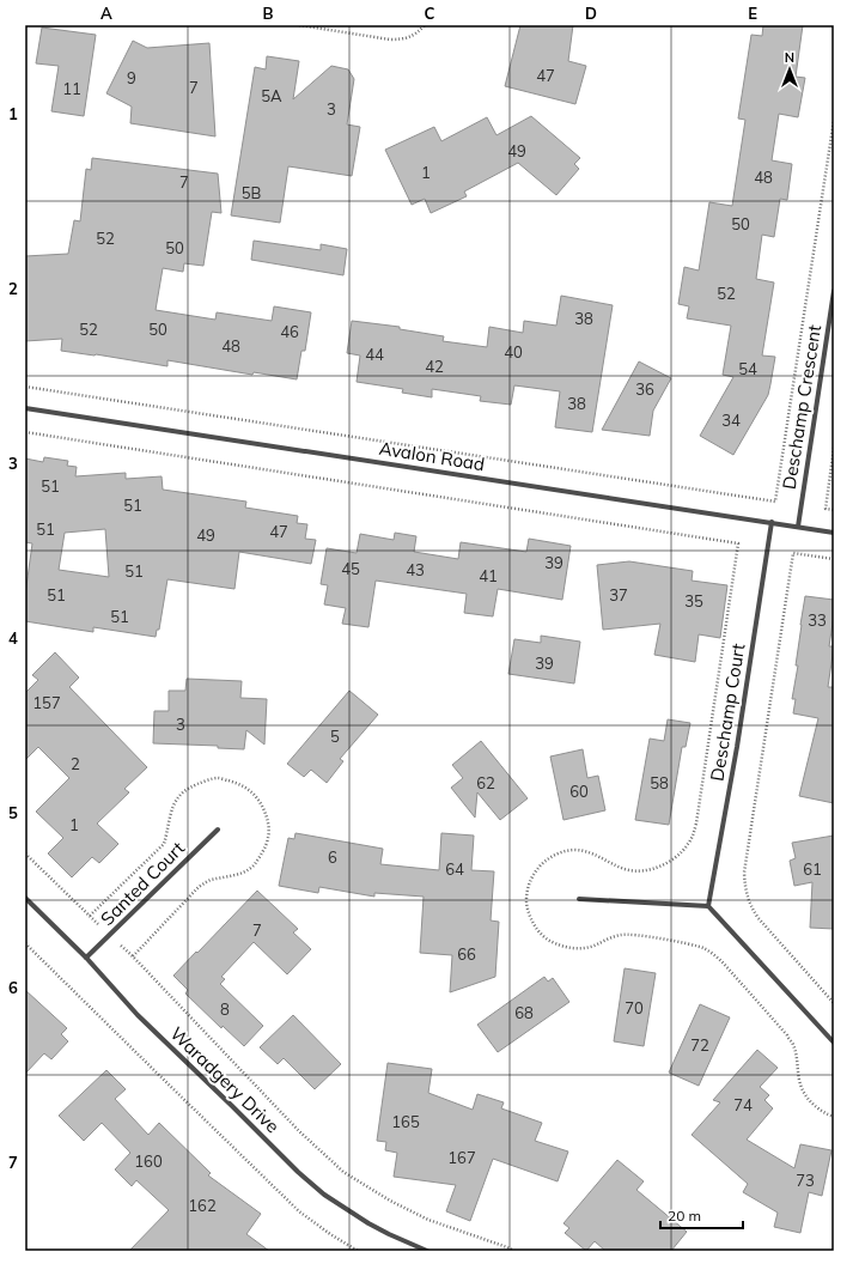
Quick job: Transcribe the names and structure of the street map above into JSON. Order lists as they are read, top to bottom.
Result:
{
  "streets": {
    "street": [
      "Deschamp Crescent",
      "Avalon Road",
      "Deschamp Court",
      "Santed Court",
      "Waradgery Drive"
    ]
  },
  "crossings": [
    ["Deschamp Crescent", "Avalon Road"],
    ["Avalon Road", "Deschamp Court"],
    ["Santed Court", "Waradgery Drive"]
  ],
  "house_numbers": [
    "47",
    "9",
    "7",
    "11",
    "5A",
    "3",
    "49",
    "1",
    "48",
    "7",
    "5B",
    "50",
    "52",
    "50",
    "52",
    "38",
    "52",
    "50",
    "46",
    "48",
    "40",
    "44",
    "42",
    "54",
    "36",
    "38",
    "34",
    "51",
    "51",
    "51",
    "47",
    "49",
    "39",
    "45",
    "43",
    "51",
    "41",
    "51",
    "37",
    "35",
    "51",
    "33",
    "39",
    "157",
    "3",
    "5",
    "2",
    "62",
    "58",
    "60",
    "1",
    "6",
    "64",
    "61",
    "7",
    "66",
    "70",
    "8",
    "68",
    "72",
    "74",
    "165",
    "167",
    "160",
    "73",
    "162"
  ],
  "scale_bar": "20 m",
  "north": "top",
  "grid": {
    "columns": [
      "A",
      "B",
      "C",
      "D",
      "E"
    ],
    "rows": [
      "1",
      "2",
      "3",
      "4",
      "5",
      "6",
      "7"
    ]
  }
}
